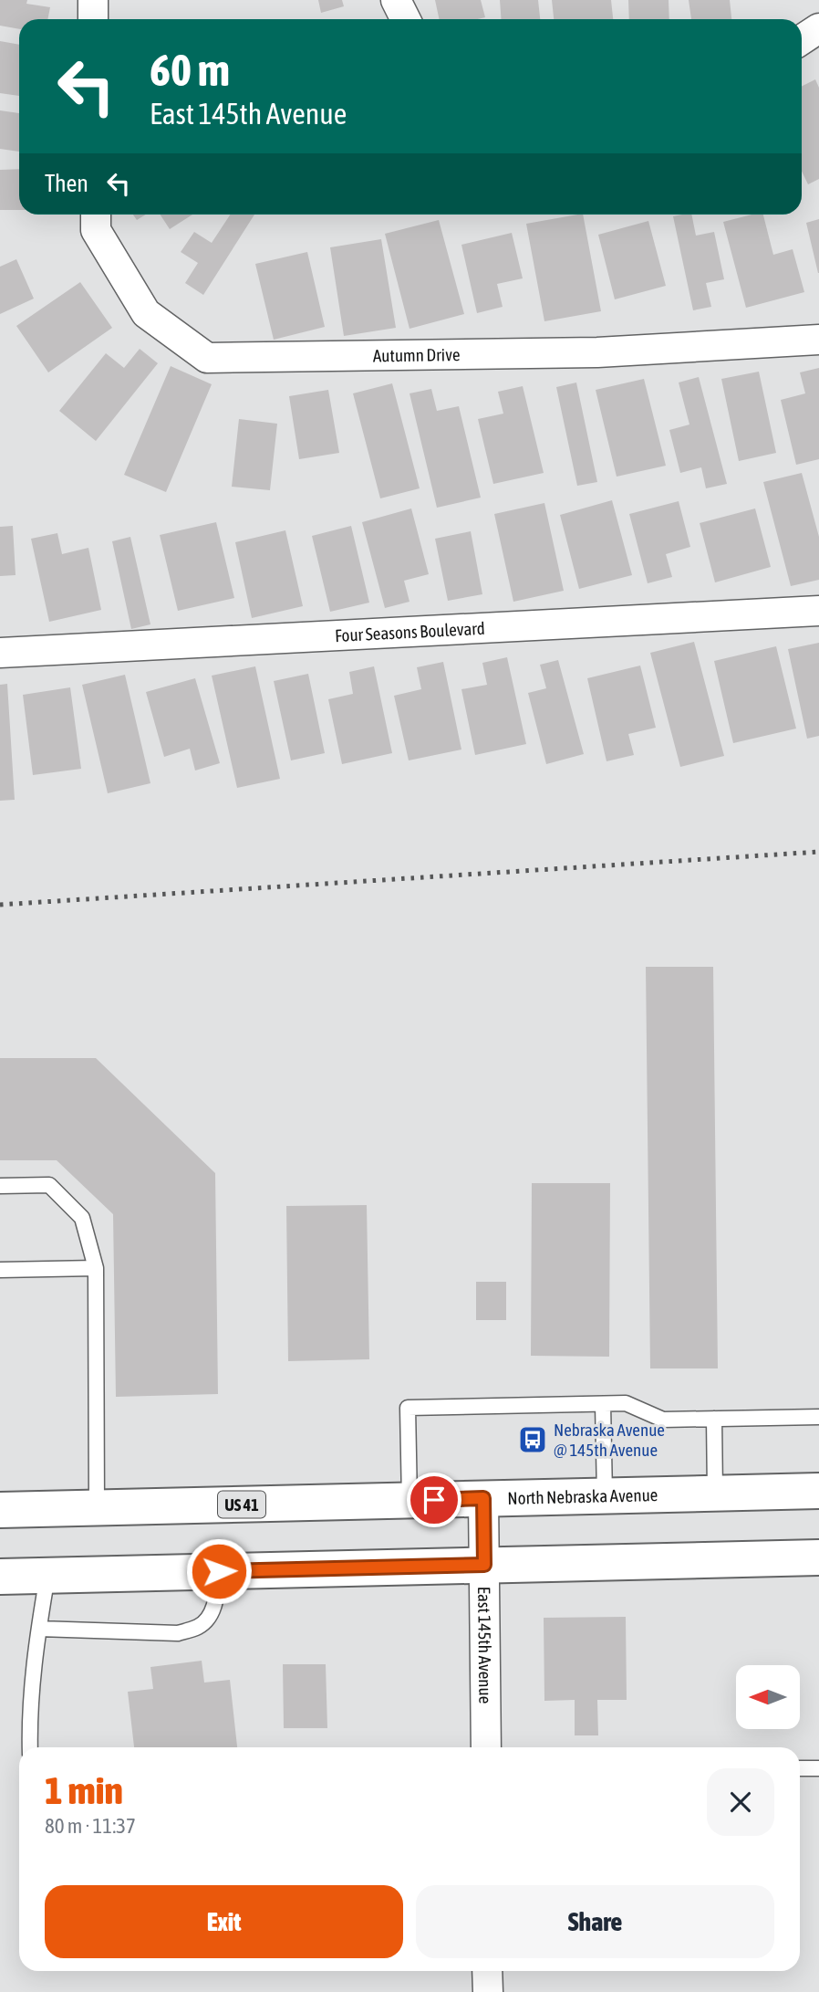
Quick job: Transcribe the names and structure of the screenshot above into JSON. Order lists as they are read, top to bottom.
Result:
{
  "streets": {
    "main road": ["North Nebraska Avenue", "US 41"],
    "street": ["Autumn Drive", "Four Seasons Boulevard", "East 145th Avenue"]
  },
  "crossings": [
    ["North Nebraska Avenue", "East 145th Avenue"]
  ],
  "places": {
    "bus stop": ["Nebraska Avenue @ 145th Avenue"]
  },
  "north": "left",
  "page": {
    "turn": ["60 m", "East 145th Avenue"],
    "then": "Then",
    "heading": ["1 min", "80 m · 11:37"],
    "buttons": ["Exit", "Share"]
  }
}
